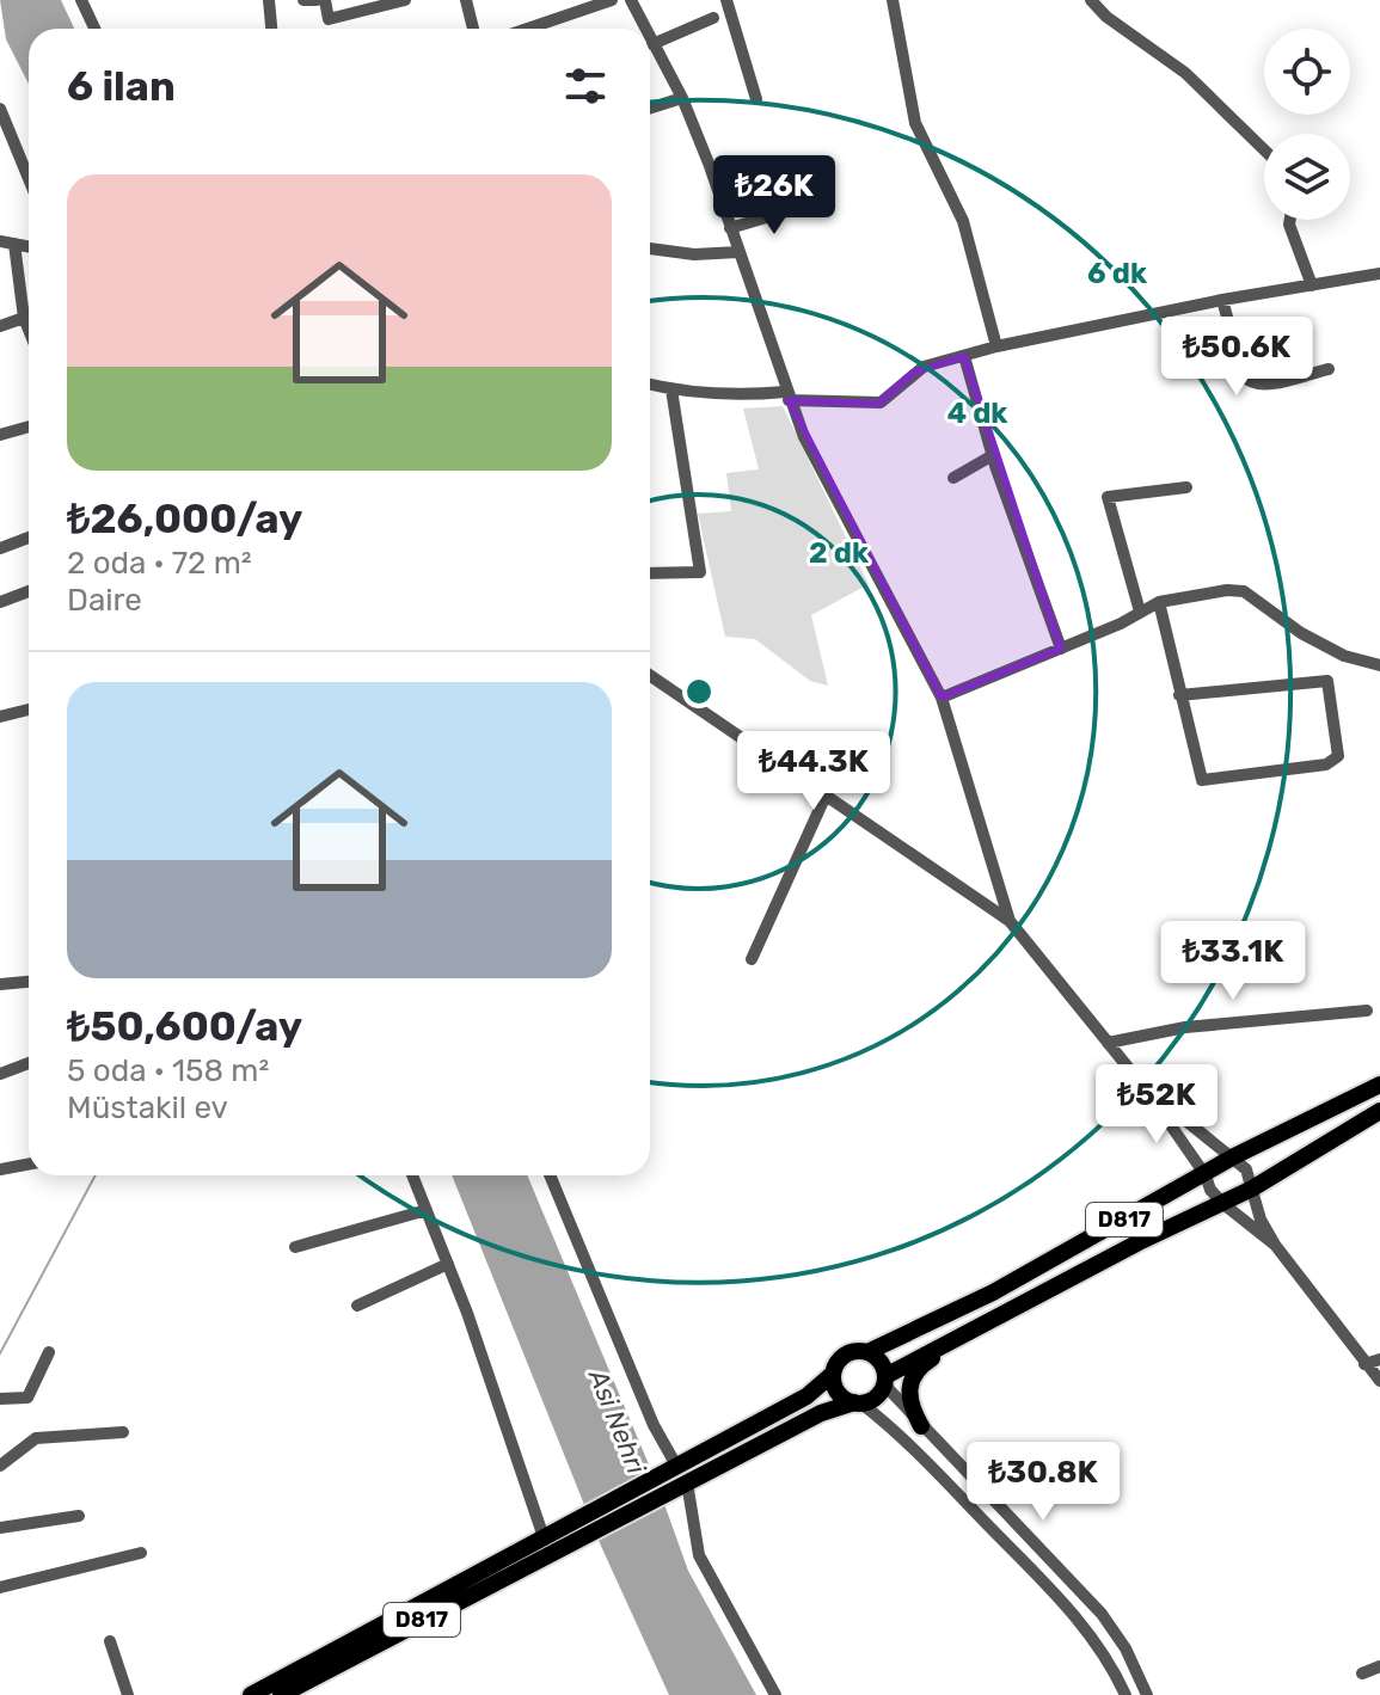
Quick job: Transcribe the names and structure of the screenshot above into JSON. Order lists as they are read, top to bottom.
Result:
{
  "streets": {
    "highway": ["D817"]
  },
  "water": ["Asi Nehri"],
  "page": {
    "heading": "6 ilan",
    "list": [
      {
        "name": "₺26,000/ay",
        "note": "2 oda · 72 m² · Daire"
      },
      {
        "name": "₺50,600/ay",
        "note": "5 oda · 158 m² · Müstakil ev"
      }
    ],
    "price": [
      "₺26K",
      "₺50.6K",
      "₺44.3K",
      "₺33.1K",
      "₺52K",
      "₺30.8K"
    ]
  },
  "rings": ["6 dk", "4 dk", "2 dk"]
}
